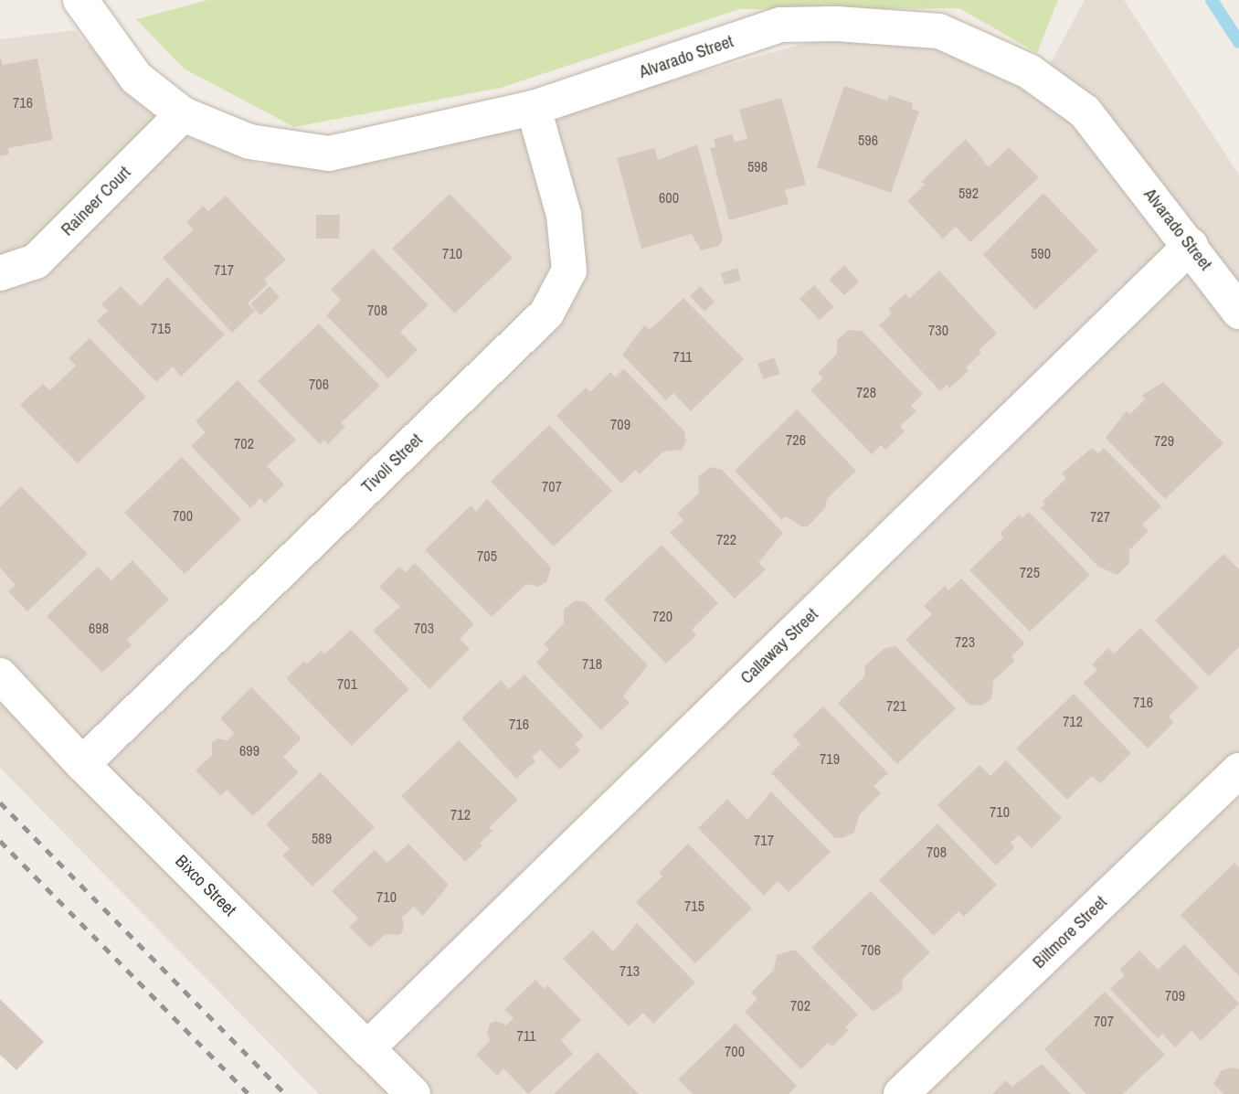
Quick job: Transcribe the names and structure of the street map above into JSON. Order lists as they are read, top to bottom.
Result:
{
  "streets": {
    "street": [
      "Alvarado Street",
      "Raineer Court",
      "Tivoli Street",
      "Callaway Street",
      "Bixco Street",
      "Biltmore Street"
    ]
  },
  "crossings": [
    ["Alvarado Street", "Raineer Court"],
    ["Alvarado Street", "Tivoli Street"],
    ["Alvarado Street", "Callaway Street"],
    ["Tivoli Street", "Bixco Street"],
    ["Callaway Street", "Bixco Street"]
  ],
  "house_numbers": [
    "716",
    "596",
    "598",
    "592",
    "600",
    "710",
    "590",
    "717",
    "708",
    "715",
    "730",
    "711",
    "706",
    "728",
    "709",
    "726",
    "729",
    "702",
    "707",
    "700",
    "727",
    "722",
    "705",
    "725",
    "720",
    "698",
    "703",
    "723",
    "718",
    "701",
    "716",
    "721",
    "712",
    "716",
    "699",
    "719",
    "710",
    "712",
    "589",
    "717",
    "708",
    "710",
    "715",
    "706",
    "713",
    "709",
    "702",
    "707",
    "711",
    "700"
  ]
}
